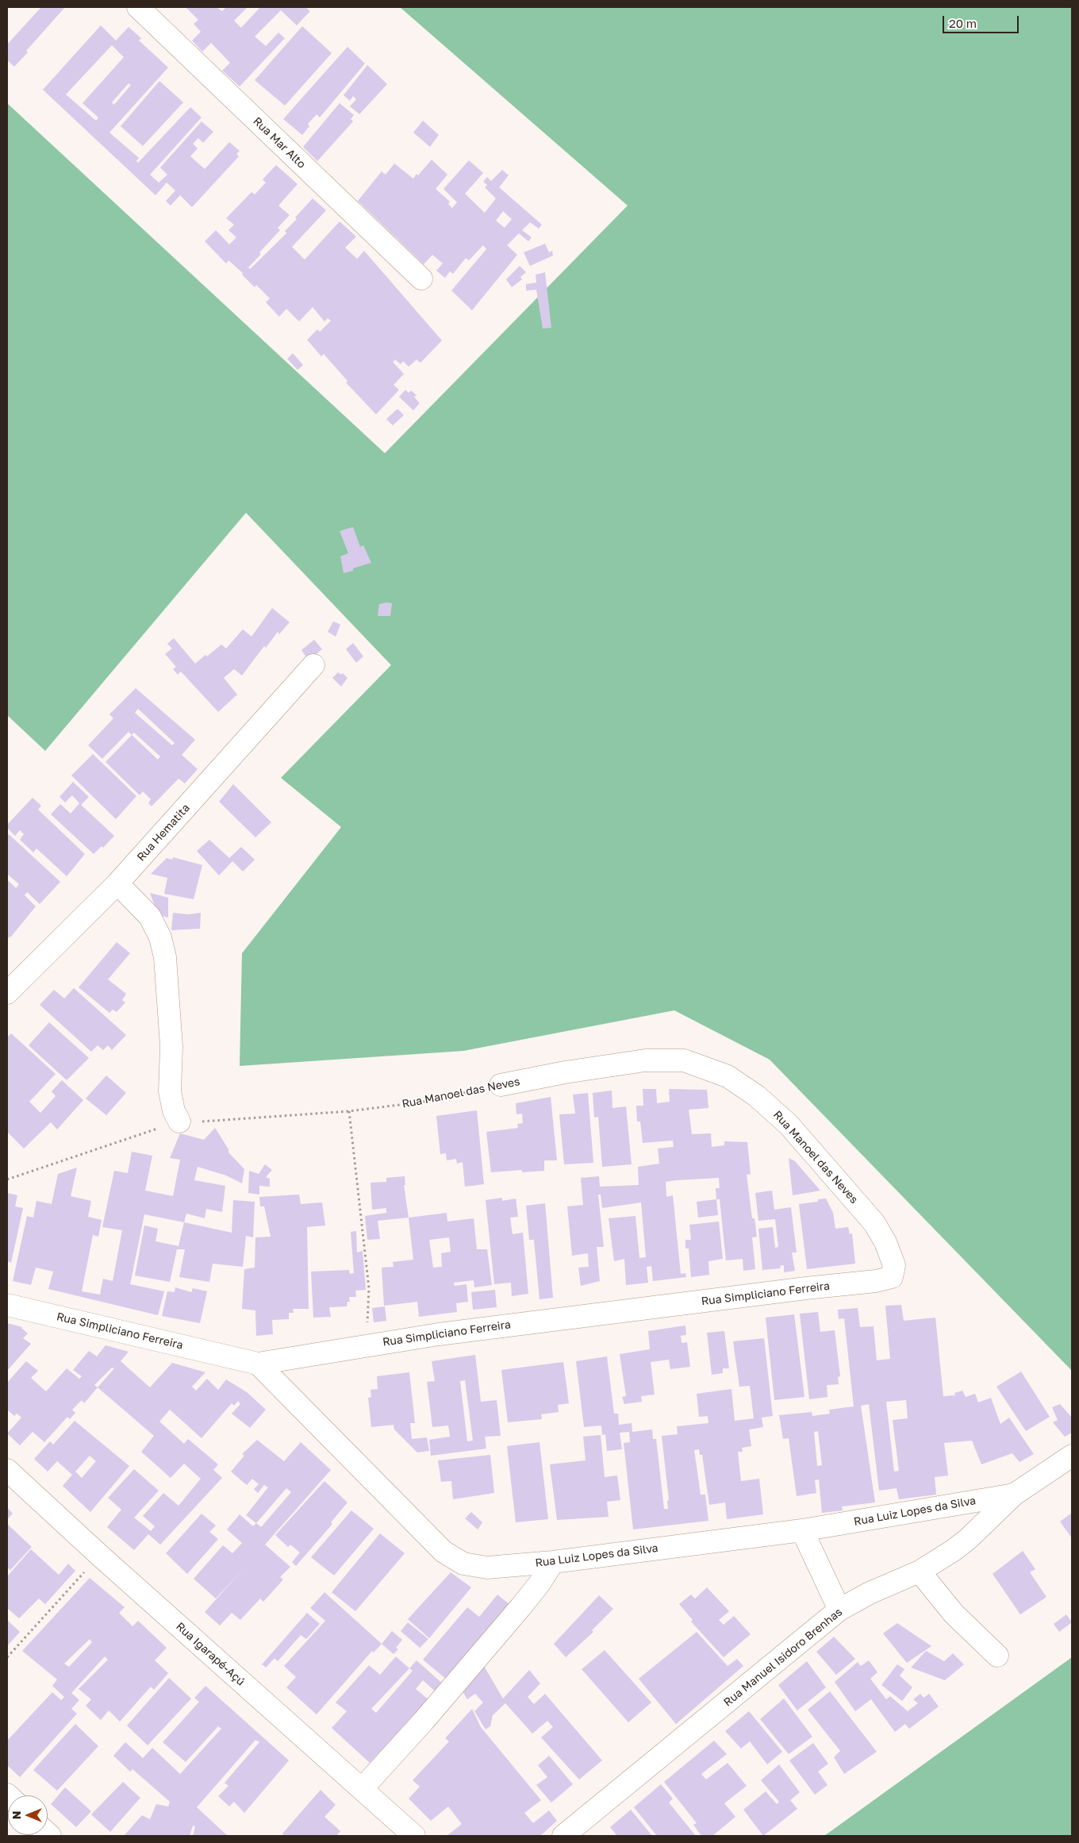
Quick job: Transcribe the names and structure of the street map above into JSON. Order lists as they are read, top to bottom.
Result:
{
  "streets": {
    "street": [
      "Rua Mar Alto",
      "Rua Hematita",
      "Rua Manoel das Neves",
      "Rua Simpliciano Ferreira",
      "Rua Luiz Lopes da Silva",
      "Rua Igarapé-Açú",
      "Rua Manuel Isidoro Brenhas"
    ]
  },
  "crossings": [
    ["Rua Manoel das Neves", "Rua Simpliciano Ferreira"],
    ["Rua Simpliciano Ferreira", "Rua Luiz Lopes da Silva"],
    ["Rua Luiz Lopes da Silva", "Rua Manuel Isidoro Brenhas"]
  ],
  "scale_bar": "20 m",
  "north": "left"
}
